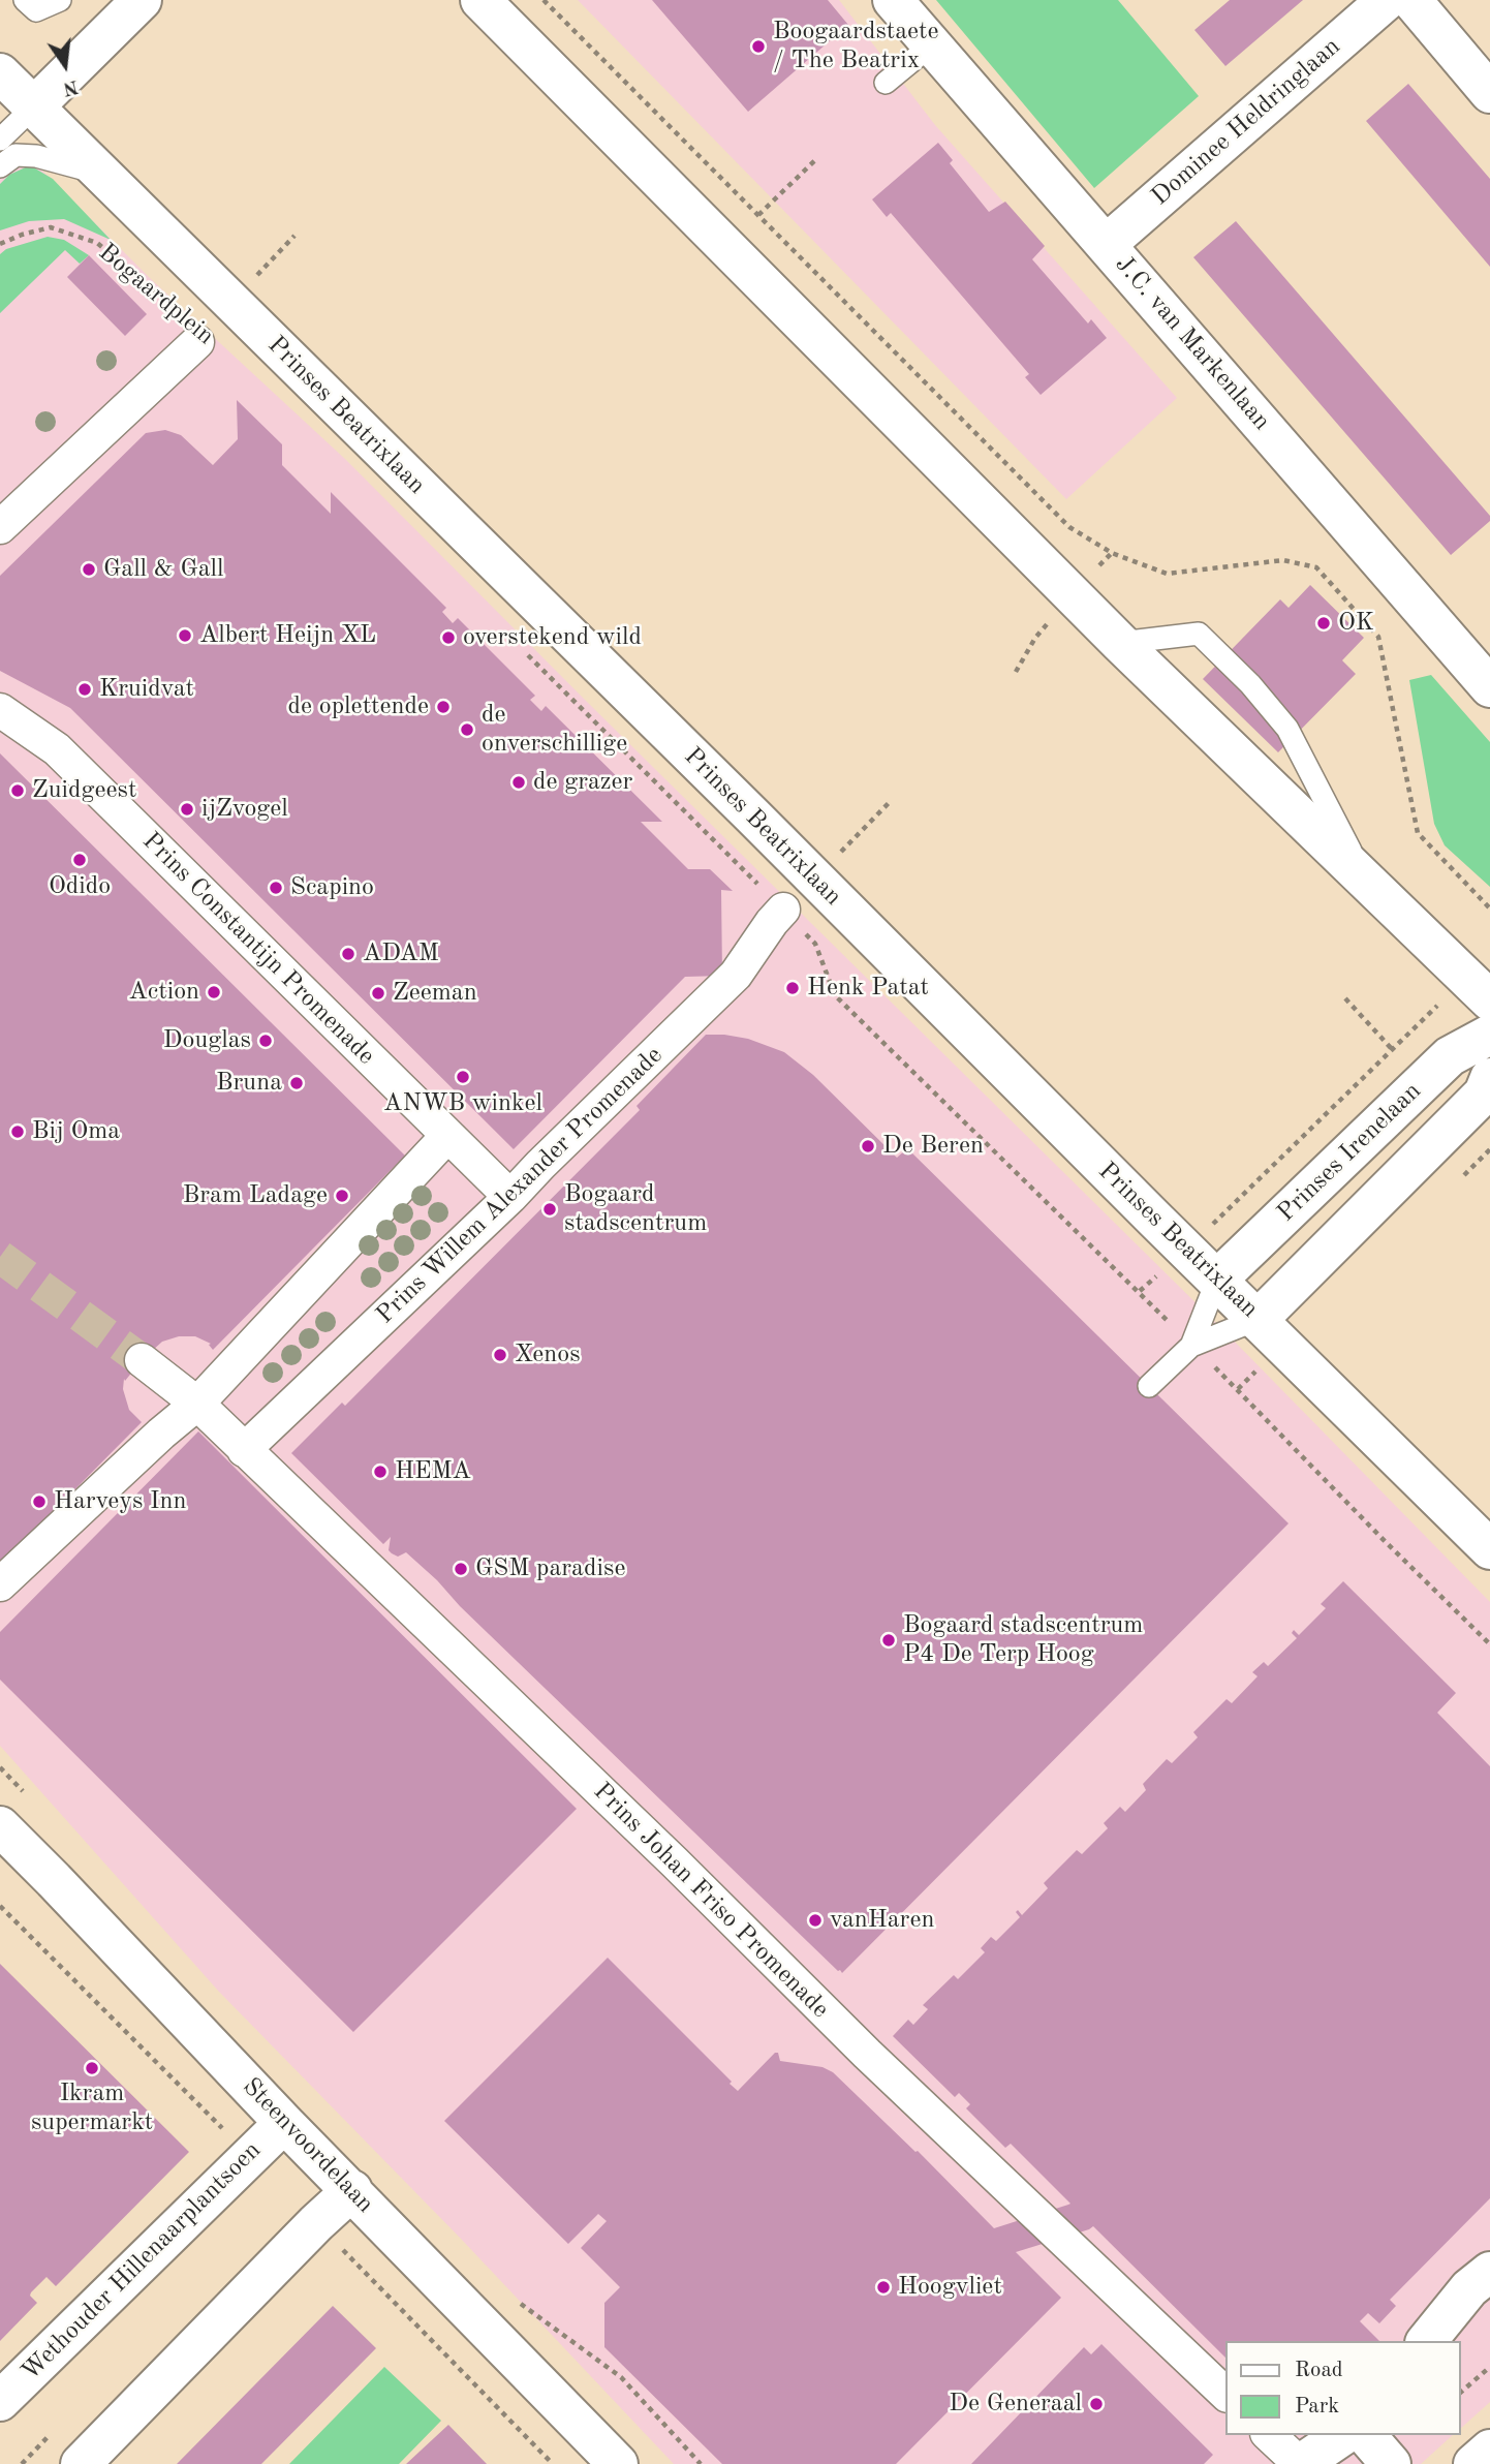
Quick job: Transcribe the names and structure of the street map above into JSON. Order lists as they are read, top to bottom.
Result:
{
  "streets": {
    "street": [
      "Dominee Heldringlaan",
      "Bogaardplein",
      "J.C. van Markenlaan",
      "Prinses Beatrixlaan",
      "Prins Constantijn Promenade",
      "Prinses Irenelaan",
      "Prins Willem Alexander Promenade",
      "Prins Johan Friso Promenade",
      "Steenvoordelaan",
      "Wethouder Hillenaarplantsoen"
    ]
  },
  "crossings": [
    ["Dominee Heldringlaan", "J.C. van Markenlaan"],
    ["Prinses Beatrixlaan", "Prinses Irenelaan"],
    ["Prinses Beatrixlaan", "Prins Willem Alexander Promenade"],
    ["Prins Constantijn Promenade", "Prins Willem Alexander Promenade"],
    ["Prins Willem Alexander Promenade", "Prins Johan Friso Promenade"],
    ["Steenvoordelaan", "Wethouder Hillenaarplantsoen"]
  ],
  "places": [
    "Boogaardstaete / The Beatrix",
    "Gall & Gall",
    "OK",
    "Albert Heijn XL",
    "overstekend wild",
    "Kruidvat",
    "de oplettende",
    "de onverschillige",
    "de grazer",
    "Zuidgeest",
    "ijZvogel",
    "Odido",
    "Scapino",
    "ADAM",
    "Henk Patat",
    "Action",
    "Zeeman",
    "Douglas",
    "ANWB winkel",
    "Bruna",
    "Bij Oma",
    "De Beren",
    "Bram Ladage",
    "Bogaard stadscentrum",
    "Xenos",
    "HEMA",
    "Harveys Inn",
    "GSM paradise",
    "Bogaard stadscentrum P4 De Terp Hoog",
    "vanHaren",
    "Ikram supermarkt",
    "Hoogvliet",
    "De Generaal"
  ],
  "legend": ["Road", "Park"],
  "north": "bottom"
}
